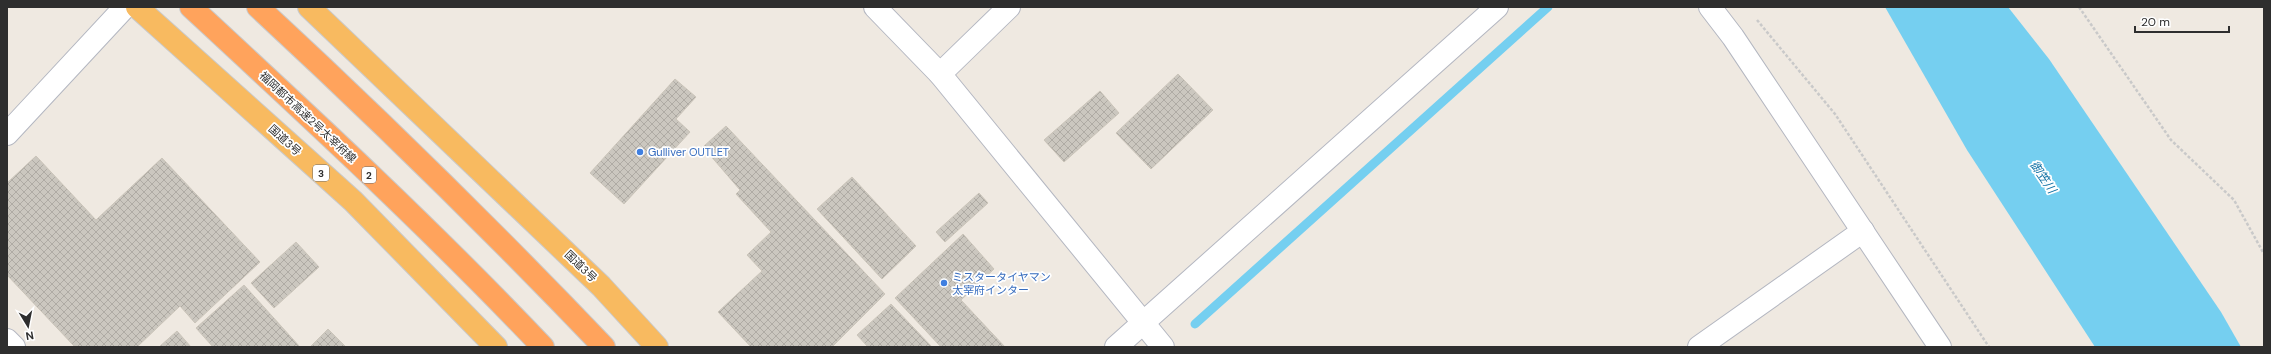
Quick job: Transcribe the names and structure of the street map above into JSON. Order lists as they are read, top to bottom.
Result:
{
  "streets": {
    "highway": [
      "福岡都市高速2号太宰府線",
      "国道3号",
      "3",
      "2"
    ]
  },
  "water": ["御笠川"],
  "places": ["Gulliver OUTLET", "ミスタータイヤマン 太宰府インター"],
  "scale_bar": "20 m",
  "north": "bottom"
}
